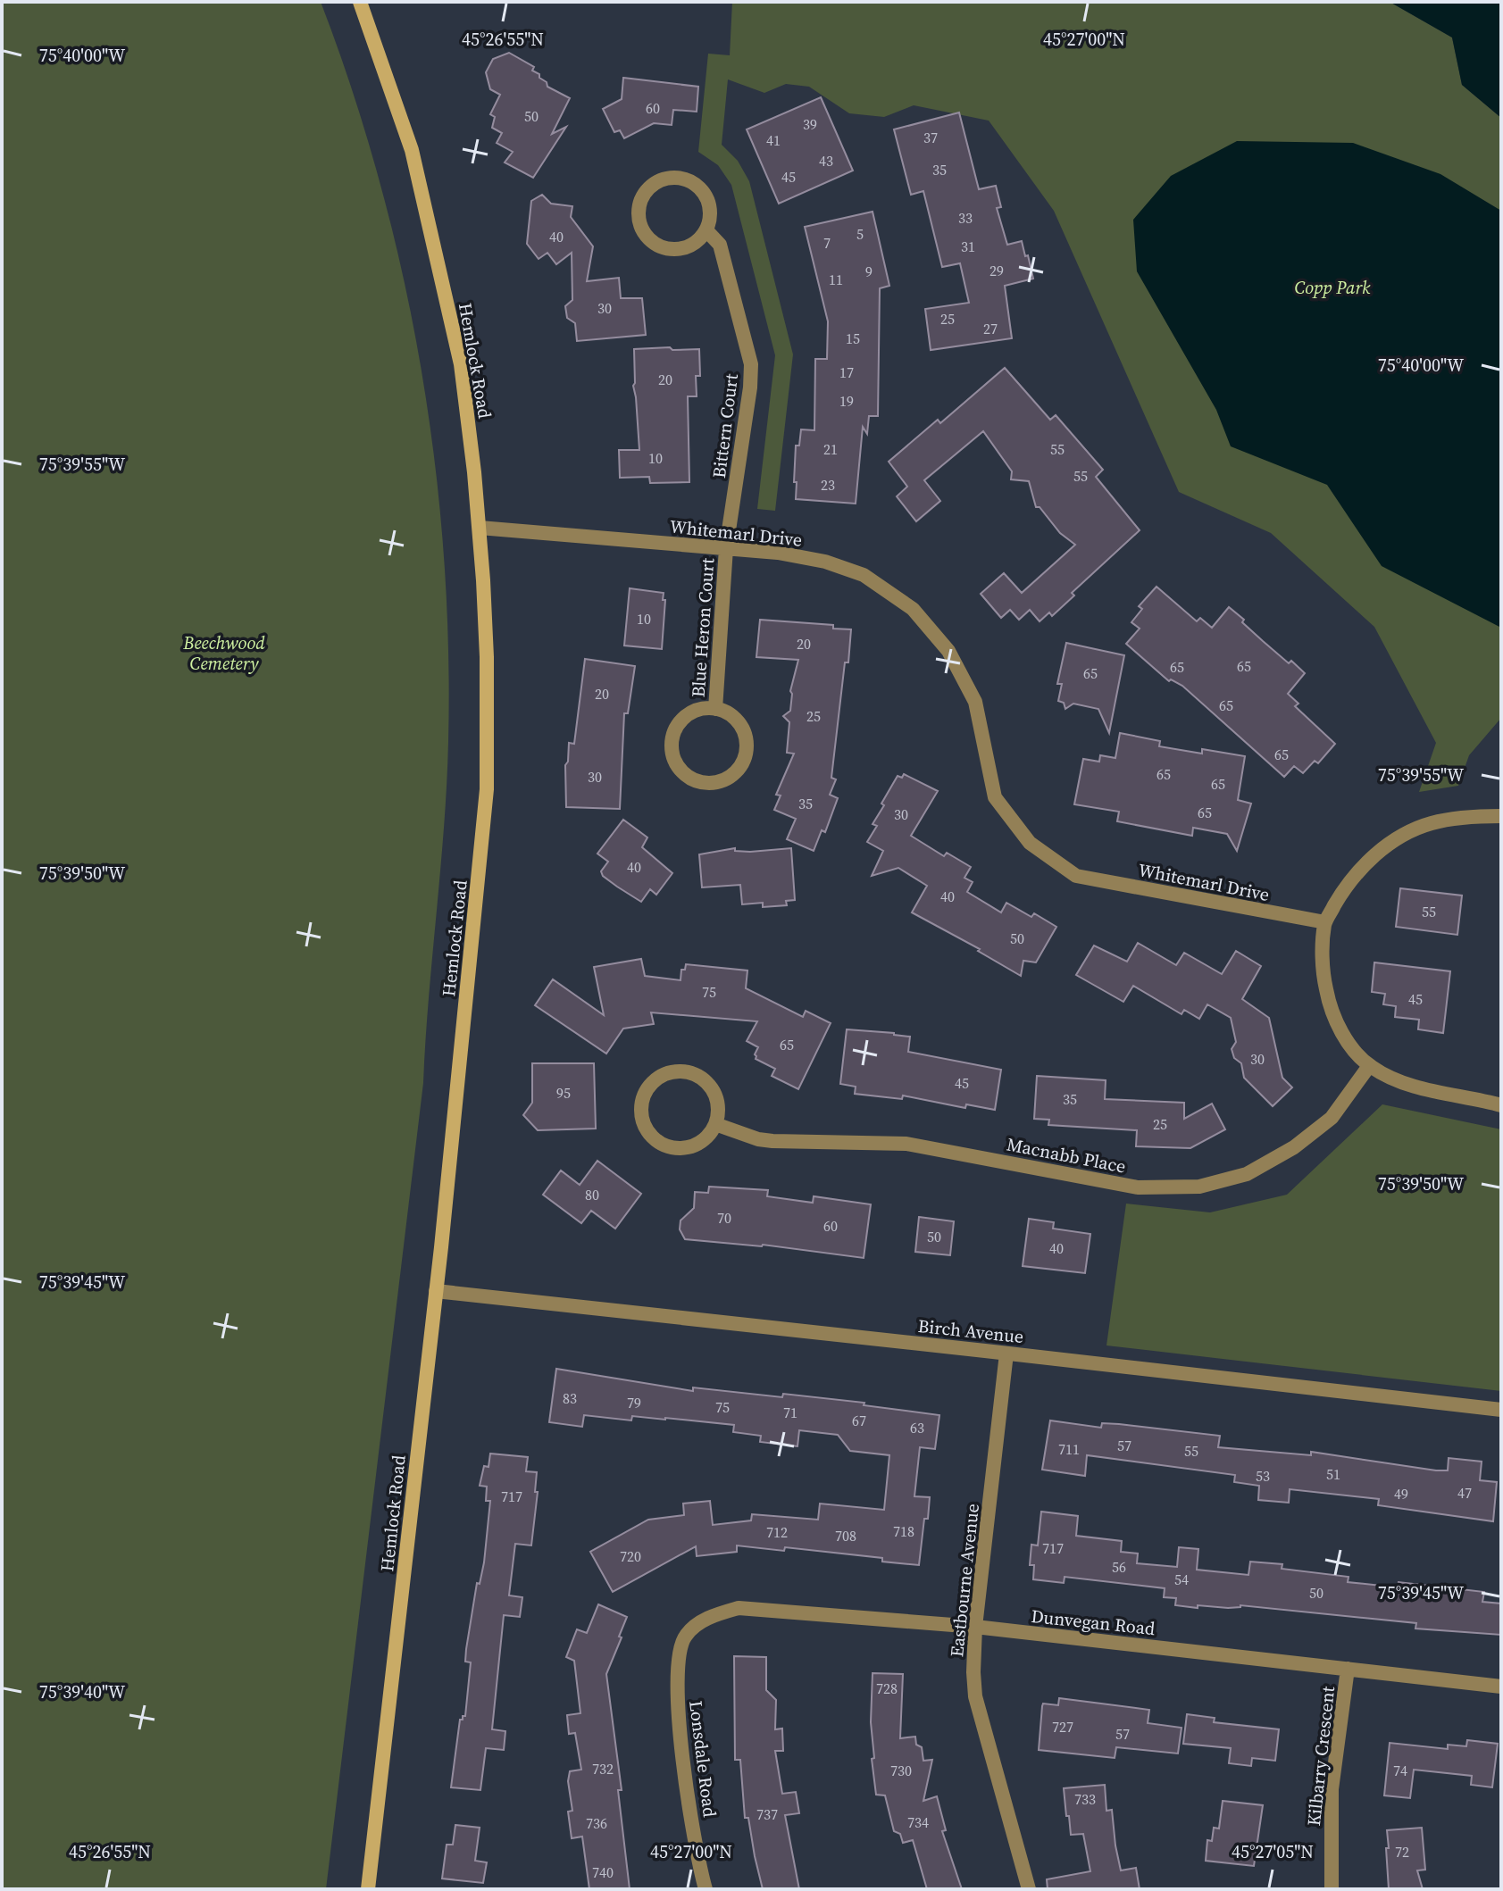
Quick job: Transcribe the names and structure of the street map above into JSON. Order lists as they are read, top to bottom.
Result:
{
  "streets": {
    "main road": ["Hemlock Road"],
    "street": [
      "Bittern Court",
      "Whitemarl Drive",
      "Blue Heron Court",
      "Macnabb Place",
      "Birch Avenue",
      "Eastbourne Avenue",
      "Dunvegan Road",
      "Kilbarry Crescent",
      "Lonsdale Road"
    ]
  },
  "crossings": [
    ["Hemlock Road", "Whitemarl Drive"],
    ["Hemlock Road", "Birch Avenue"],
    ["Bittern Court", "Whitemarl Drive"],
    ["Bittern Court", "Blue Heron Court"],
    ["Whitemarl Drive", "Blue Heron Court"],
    ["Birch Avenue", "Eastbourne Avenue"],
    ["Eastbourne Avenue", "Dunvegan Road"],
    ["Dunvegan Road", "Kilbarry Crescent"],
    ["Dunvegan Road", "Lonsdale Road"]
  ],
  "parks": ["Copp Park", "Beechwood Cemetery"],
  "house_numbers": [
    "60",
    "50",
    "39",
    "37",
    "41",
    "43",
    "35",
    "45",
    "33",
    "5",
    "40",
    "7",
    "31",
    "29",
    "9",
    "11",
    "30",
    "25",
    "27",
    "15",
    "17",
    "20",
    "19",
    "21",
    "55",
    "10",
    "55",
    "23",
    "10",
    "20",
    "65",
    "65",
    "65",
    "20",
    "65",
    "25",
    "65",
    "65",
    "30",
    "65",
    "35",
    "65",
    "30",
    "40",
    "40",
    "55",
    "50",
    "75",
    "45",
    "65",
    "30",
    "45",
    "95",
    "35",
    "25",
    "80",
    "70",
    "60",
    "50",
    "40",
    "83",
    "79",
    "75",
    "71",
    "67",
    "63",
    "57",
    "711",
    "55",
    "51",
    "53",
    "47",
    "49",
    "717",
    "718",
    "712",
    "708",
    "717",
    "720",
    "56",
    "54",
    "50",
    "728",
    "727",
    "57",
    "732",
    "730",
    "74",
    "733",
    "737",
    "734",
    "736",
    "72",
    "740"
  ],
  "coordinates": [
    "45°26'55\"N",
    "45°27'00\"N",
    "75°40'00\"W",
    "75°39'55\"W",
    "75°39'50\"W",
    "75°39'45\"W",
    "75°39'40\"W",
    "45°27'05\"N"
  ]
}
